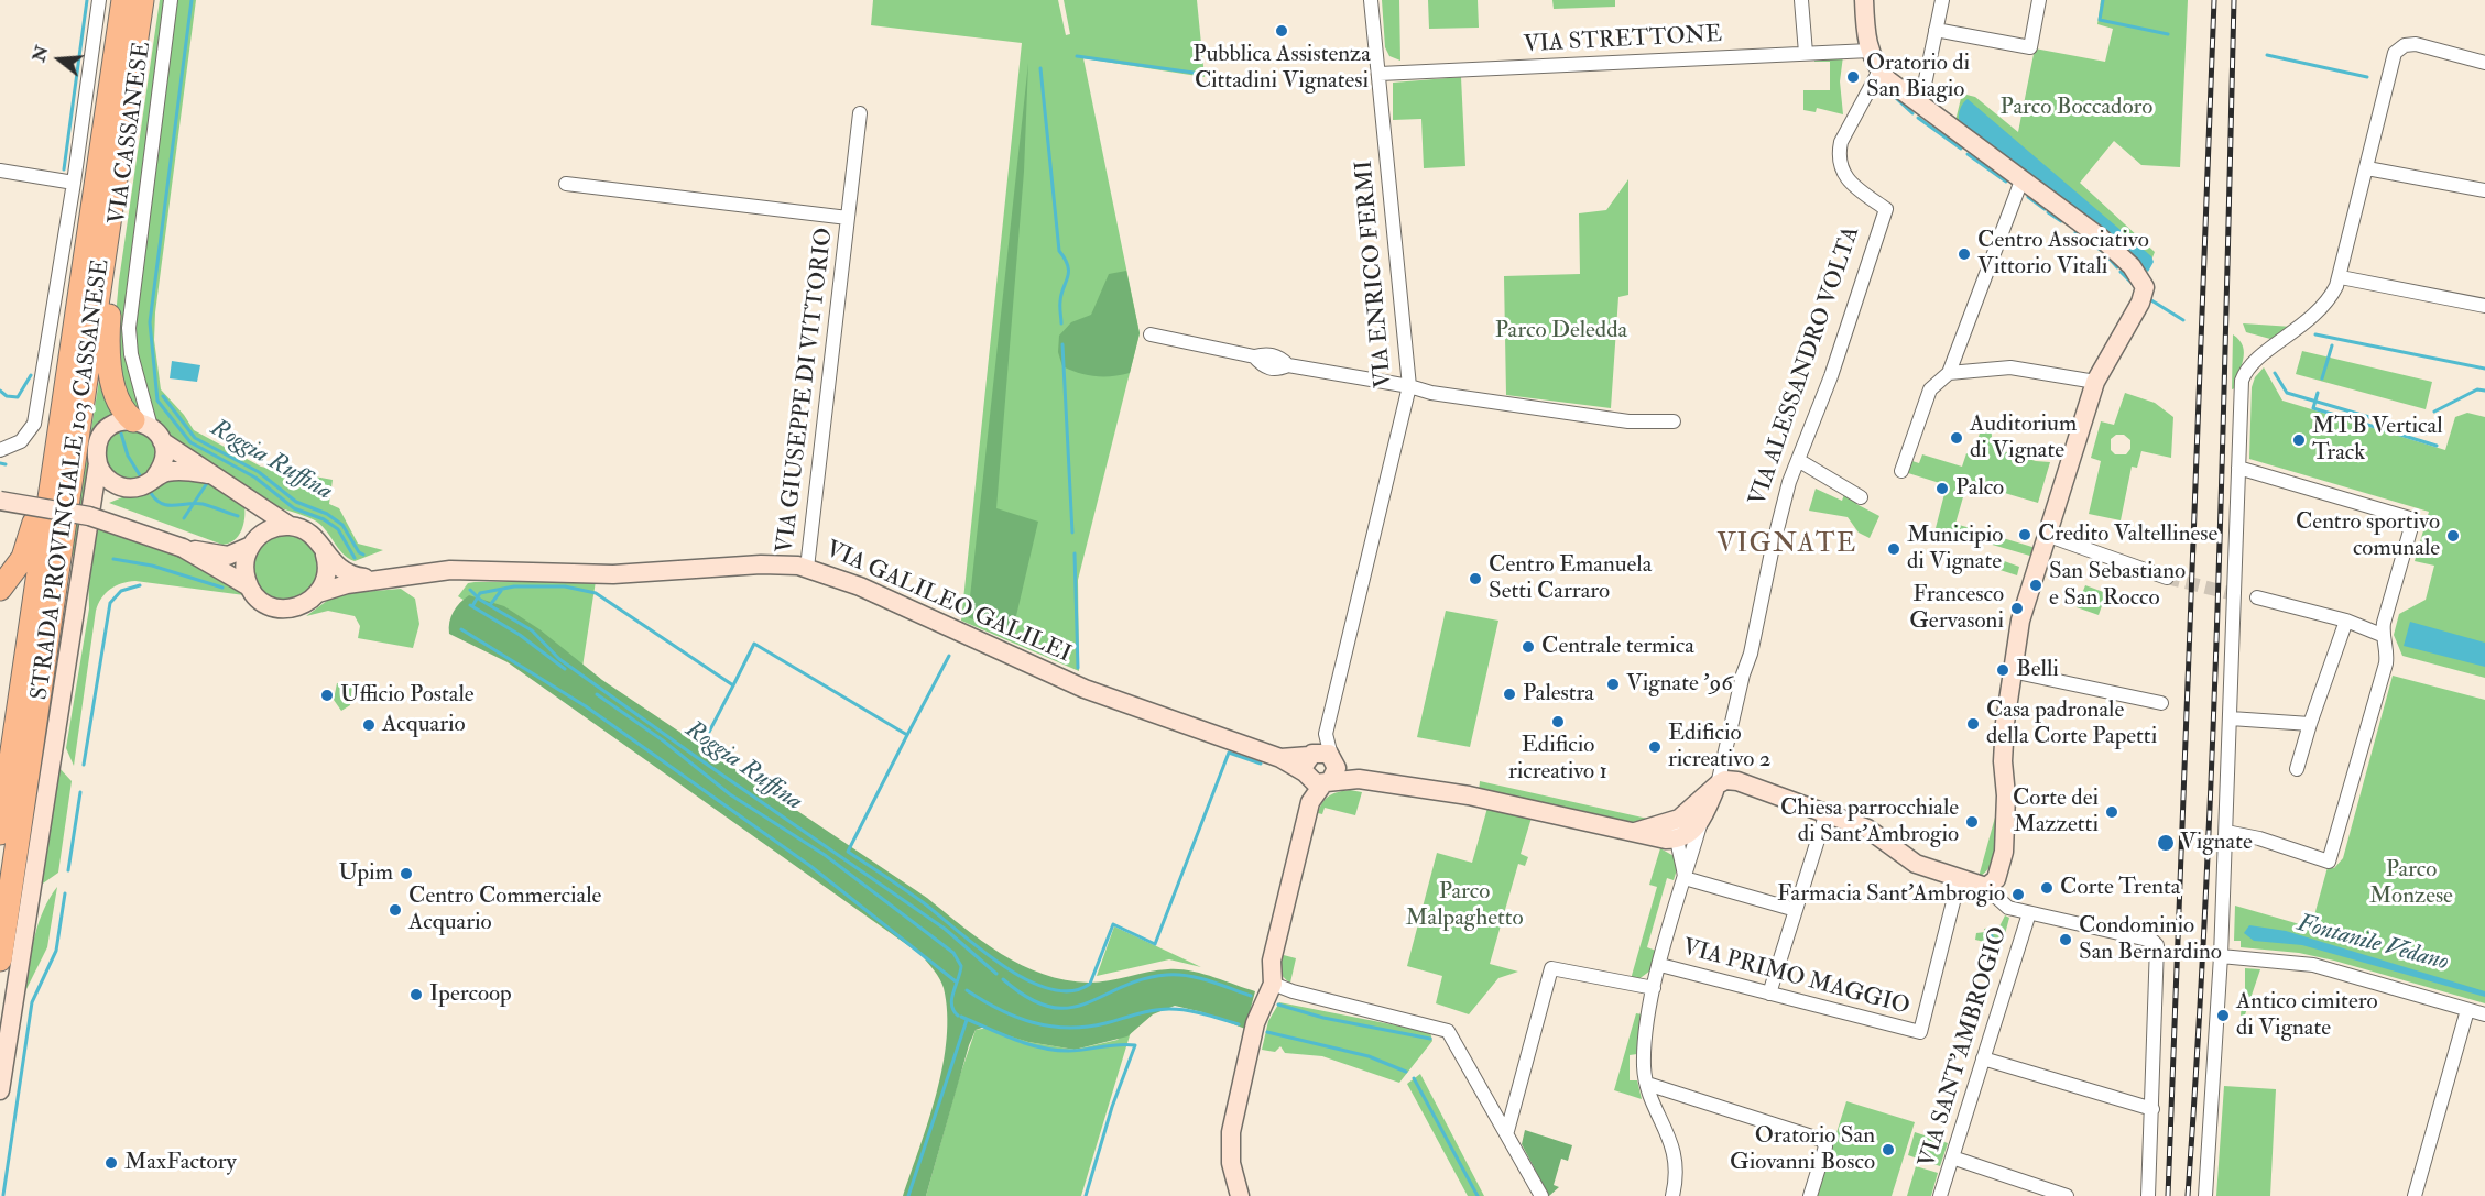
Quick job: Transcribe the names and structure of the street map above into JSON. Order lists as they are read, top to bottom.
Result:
{
  "streets": {
    "highway": ["STRADA PROVINCIALE 103 CASSANESE"],
    "street": [
      "VIA STRETTONE",
      "VIA CASSANESE",
      "VIA ENRICO FERMI",
      "VIA ALESSANDRO VOLTA",
      "VIA GIUSEPPE DI VITTORIO",
      "VIA GALILEO GALILEI",
      "VIA PRIMO MAGGIO",
      "VIA SANT'AMBROGIO"
    ]
  },
  "crossings": [
    ["VIA STRETTONE", "VIA ENRICO FERMI"],
    ["VIA ENRICO FERMI", "VIA GALILEO GALILEI"],
    ["VIA GIUSEPPE DI VITTORIO", "VIA GALILEO GALILEI"]
  ],
  "districts": ["VIGNATE"],
  "water": ["Roggia Ruffina", "Fontanile Vedano"],
  "parks": [
    "Parco Boccadoro",
    "Parco Deledda",
    "Parco Monzese",
    "Parco Malpaghetto"
  ],
  "places": [
    "Pubblica Assistenza Cittadini Vignatesi",
    "Oratorio di San Biagio",
    "Centro Associativo Vittorio Vitali",
    "Auditorium di Vignate",
    "MTB Vertical Track",
    "Palco",
    "Credito Valtellinese",
    "Centro sportivo comunale",
    "Municipio di Vignate",
    "Centro Emanuela Setti Carraro",
    "San Sebastiano e San Rocco",
    "Francesco Gervasoni",
    "Centrale termica",
    "Belli",
    "Vignate ’96",
    "Palestra",
    "Ufficio Postale",
    "Edificio ricreativo 1",
    "Casa padronale della Corte Papetti",
    "Acquario",
    "Edificio ricreativo 2",
    "Corte dei Mazzetti",
    "Chiesa parrocchiale di Sant'Ambrogio",
    "Vignate",
    "Upim",
    "Corte Trenta",
    "Farmacia Sant'Ambrogio",
    "Centro Commerciale Acquario",
    "Condominio San Bernardino",
    "Ipercoop",
    "Antico cimitero di Vignate",
    "Oratorio San Giovanni Bosco",
    "MaxFactory"
  ],
  "north": "left"
}
